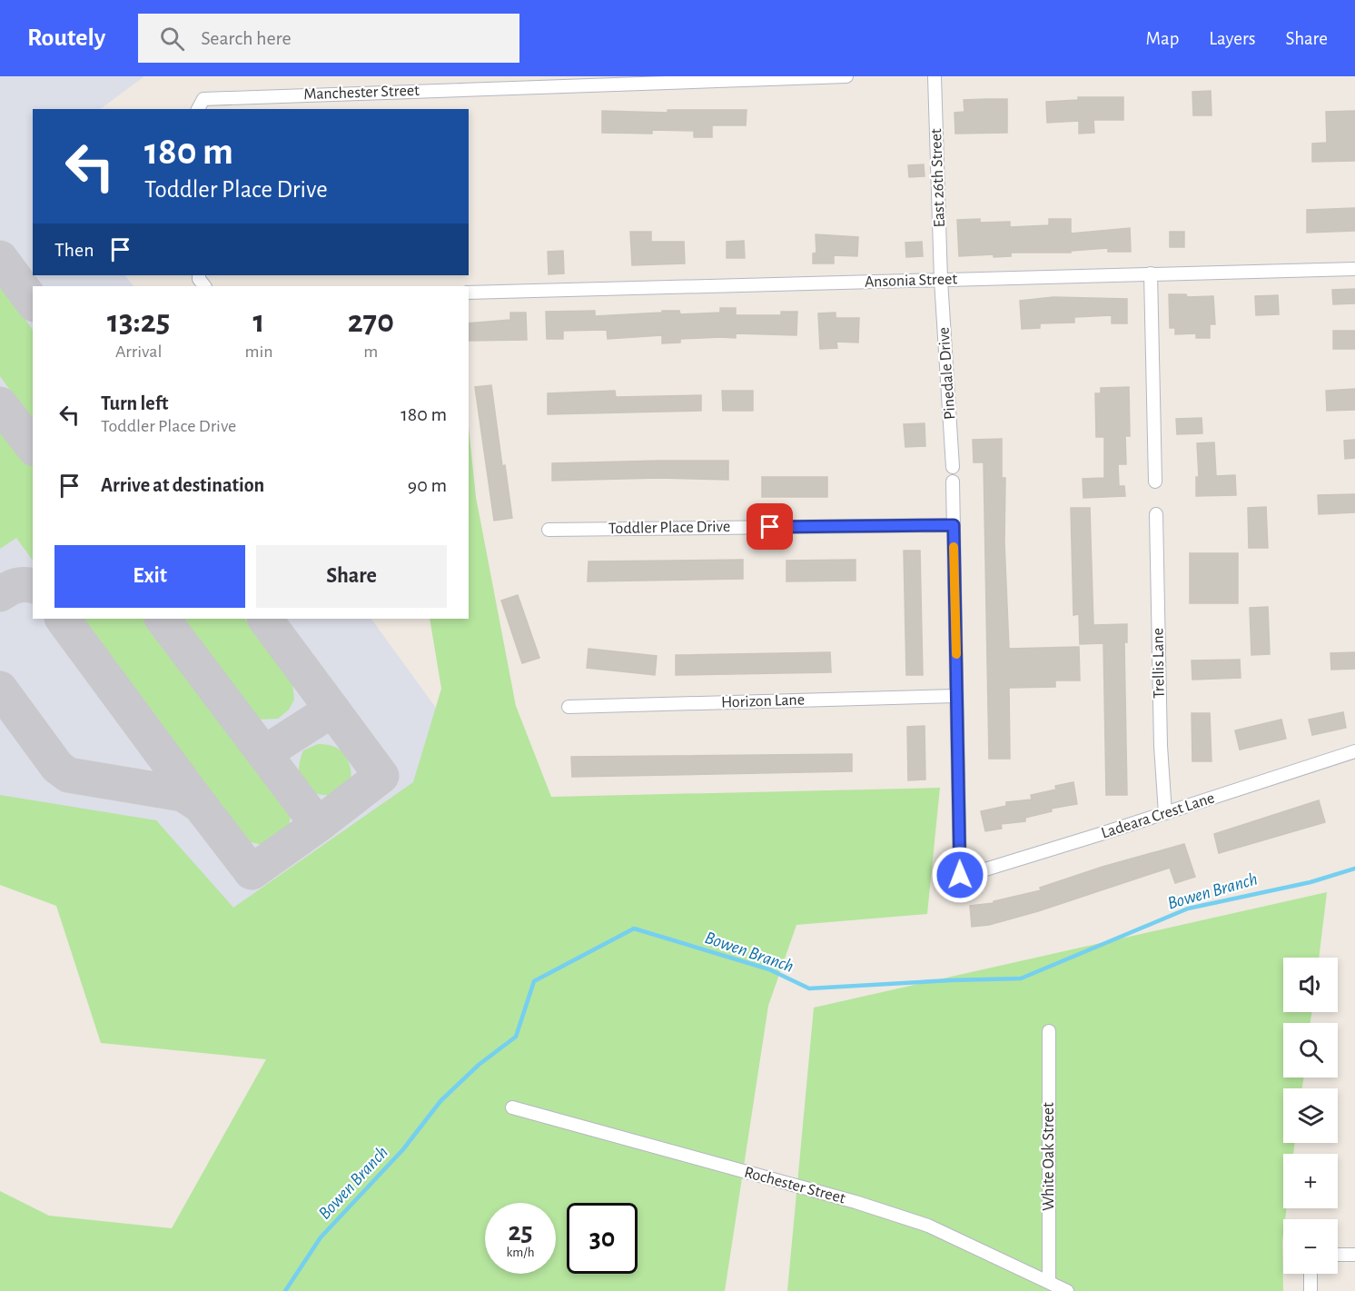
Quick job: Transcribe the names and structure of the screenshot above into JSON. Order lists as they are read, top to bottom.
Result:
{
  "streets": {
    "street": [
      "Manchester Street",
      "East 26th Street",
      "Ansonia Street",
      "Pinedale Drive",
      "Toddler Place Drive",
      "Trellis Lane",
      "Horizon Lane",
      "Ladeara Crest Lane",
      "White Oak Street",
      "Rochester Street"
    ]
  },
  "crossings": [
    ["East 26th Street", "Ansonia Street"],
    ["East 26th Street", "Pinedale Drive"],
    ["Ansonia Street", "Pinedale Drive"],
    ["Trellis Lane", "Ladeara Crest Lane"],
    ["Horizon Lane", "Ladeara Crest Lane"],
    ["White Oak Street", "Rochester Street"]
  ],
  "water": ["Bowen Branch"],
  "page": {
    "header": "Routely",
    "search": "Search here",
    "nav": ["Map", "Layers", "Share"],
    "turn": ["180 m", "Toddler Place Drive"],
    "then": "Then",
    "eta": [
      "13:25",
      "Arrival",
      "1",
      "min",
      "270",
      "m"
    ],
    "list": [
      {
        "name": "Turn left",
        "note": "Toddler Place Drive",
        "value": "180 m"
      },
      {
        "name": "Arrive at destination",
        "value": "90 m"
      }
    ],
    "buttons": ["Exit", "Share"],
    "map_buttons": ["+", "−"],
    "speed": "25 km/h",
    "limit": "30"
  }
}
